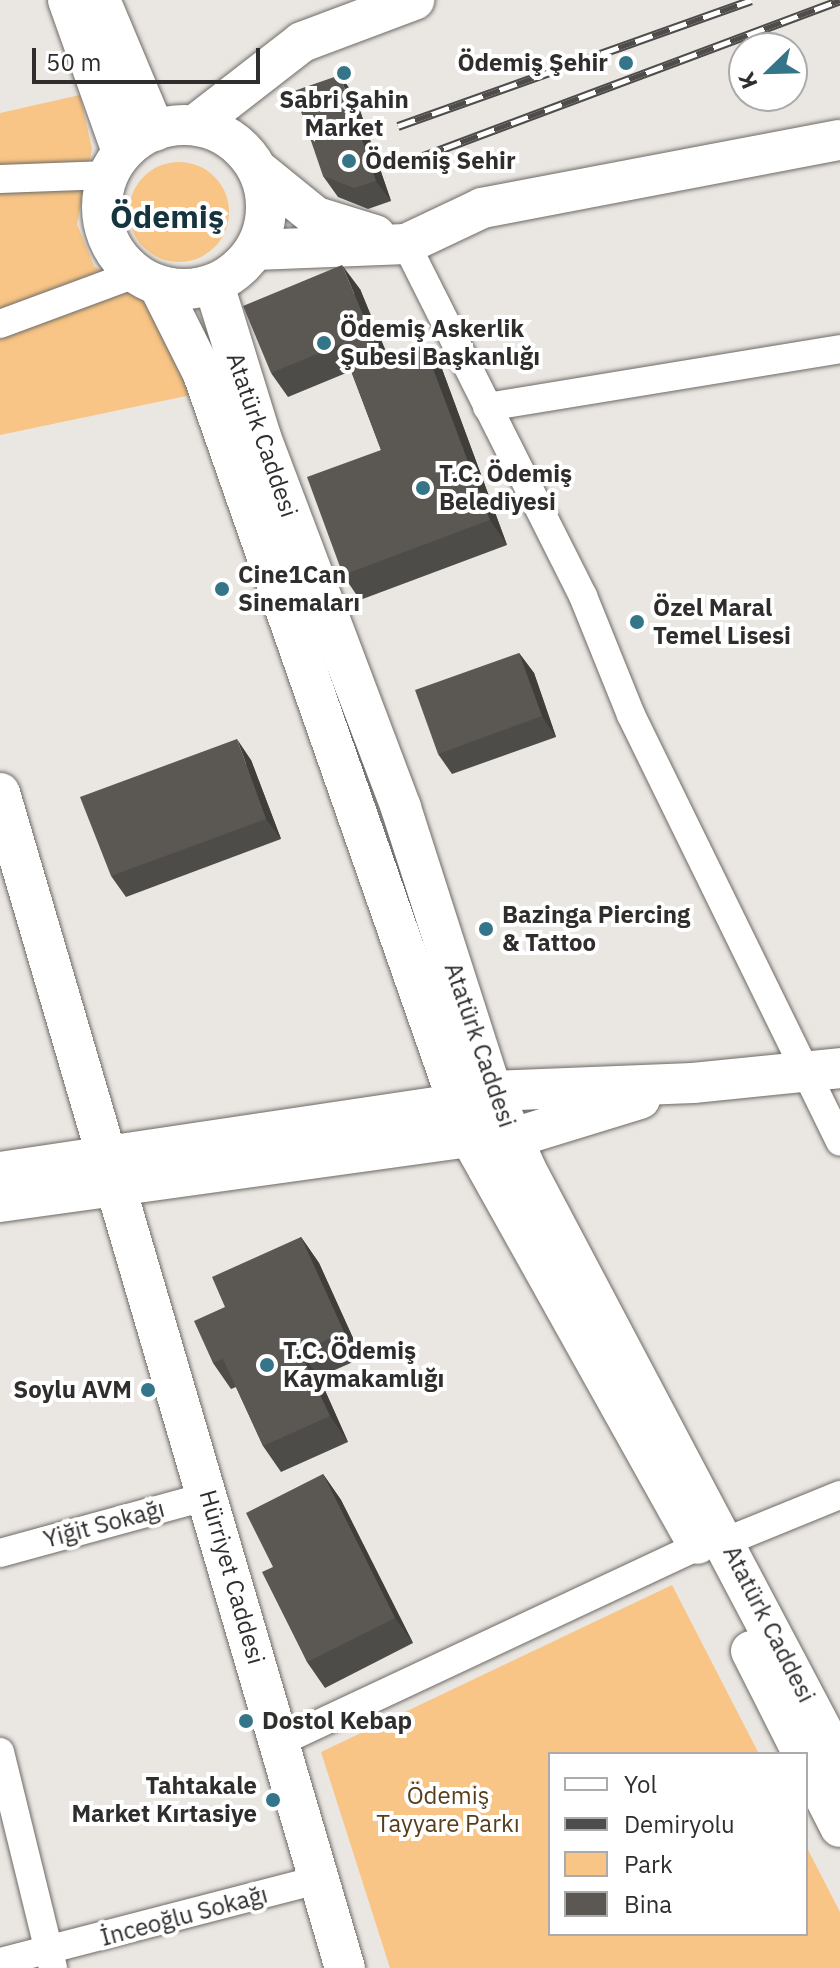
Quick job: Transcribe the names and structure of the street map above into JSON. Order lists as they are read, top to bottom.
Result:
{
  "streets": {
    "main road": ["Atatürk Caddesi", "Hürriyet Caddesi"],
    "street": ["Yiğit Sokağı", "İnceoğlu Sokağı"]
  },
  "crossings": [
    ["Yiğit Sokağı", "Hürriyet Caddesi"],
    ["Hürriyet Caddesi", "İnceoğlu Sokağı"]
  ],
  "districts": ["Ödemiş"],
  "parks": ["Ödemiş Tayyare Parkı"],
  "places": [
    "Ödemiş Şehir",
    "Sabri Şahin Market",
    "Ödemiş Sehir",
    "Ödemiş Askerlik Şubesi Başkanlığı",
    "T.C. Ödemiş Belediyesi",
    "Cine1Can Sinemaları",
    "Özel Maral Temel Lisesi",
    "Bazinga Piercing & Tattoo",
    "T.C. Ödemiş Kaymakamlığı",
    "Soylu AVM",
    "Dostol Kebap",
    "Tahtakale Market Kırtasiye"
  ],
  "legend": [
    "Yol",
    "Demiryolu",
    "Park",
    "Bina"
  ],
  "scale_bar": "50 m",
  "north": "bottom left"
}
